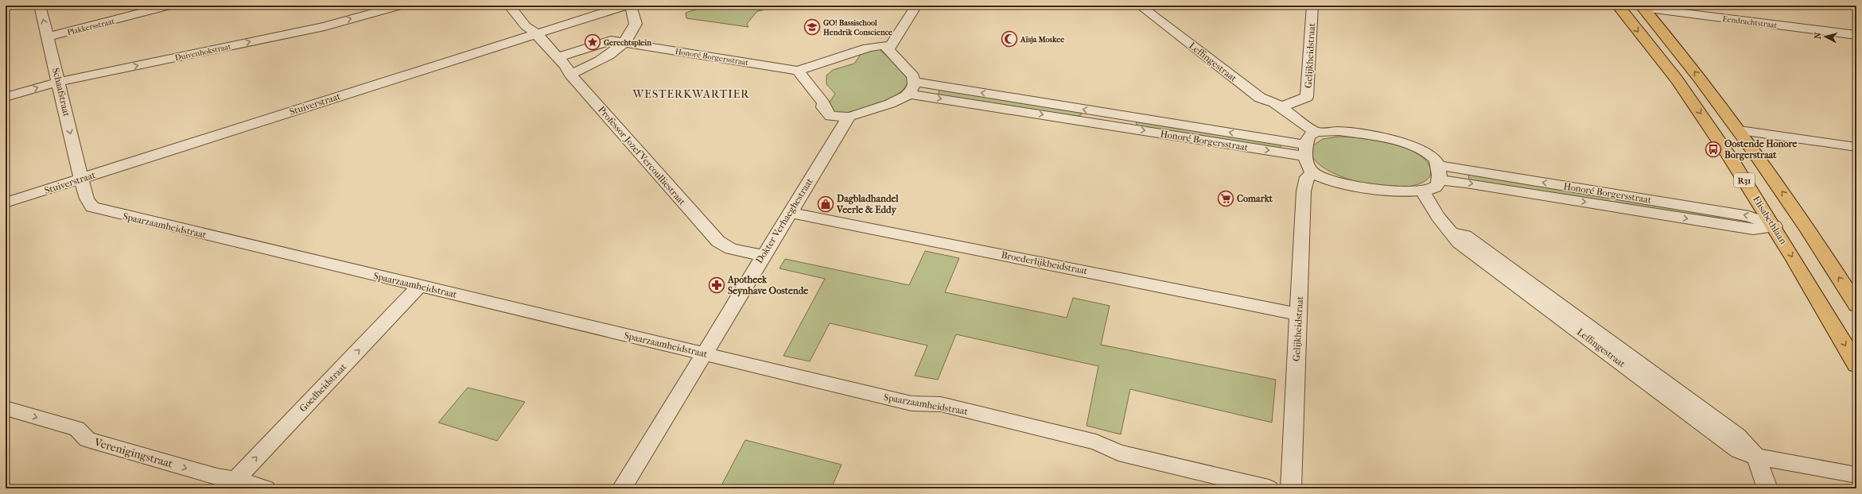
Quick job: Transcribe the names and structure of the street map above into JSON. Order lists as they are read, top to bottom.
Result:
{
  "streets": {
    "main road": [
      "Eendrachtstraat",
      "Honoré Borgersstraat",
      "R31",
      "Elisabethlaan"
    ],
    "street": [
      "Plakkersstraat",
      "Duivenhokstraat",
      "Gelijkheidstraat",
      "Leffingestraat",
      "Schaafstraat",
      "Stuiverstraat",
      "Professor Jozef Vercoulliestraat",
      "Dokter Verhaeghestraat",
      "Spaarzaamheidstraat",
      "Broederlijkheidstraat",
      "Goedheidstraat",
      "Verenigingstraat"
    ]
  },
  "crossings": [
    ["Eendrachtstraat", "R31"],
    ["Plakkersstraat", "Schaafstraat"],
    ["Duivenhokstraat", "Schaafstraat"],
    ["Gelijkheidstraat", "Leffingestraat"],
    ["Gelijkheidstraat", "Broederlijkheidstraat"],
    ["Honoré Borgersstraat", "R31"],
    ["Honoré Borgersstraat", "Elisabethlaan"],
    ["Schaafstraat", "Stuiverstraat"],
    ["Schaafstraat", "Spaarzaamheidstraat"],
    ["Stuiverstraat", "Professor Jozef Vercoulliestraat"],
    ["Stuiverstraat", "Spaarzaamheidstraat"],
    ["Professor Jozef Vercoulliestraat", "Dokter Verhaeghestraat"],
    ["Dokter Verhaeghestraat", "Spaarzaamheidstraat"],
    ["Dokter Verhaeghestraat", "Broederlijkheidstraat"],
    ["Spaarzaamheidstraat", "Goedheidstraat"],
    ["Goedheidstraat", "Verenigingstraat"]
  ],
  "one_way": ["Duivenhokstraat", "Goedheidstraat", "Verenigingstraat"],
  "districts": ["WESTERKWARTIER"],
  "places": {
    "school or university": ["GO! Bassischool Hendrik Conscience"],
    "mosque": ["Aïsja Moskee"],
    "place": ["Gerechtsplein"],
    "bus stop": ["Oostende Honore Borgerstraat"],
    "supermarket": ["Comarkt"],
    "shop": ["Dagbladhandel Veerle & Eddy"],
    "pharmacy": ["Apotheek Seynhave Oostende"]
  },
  "north": "left"
}
